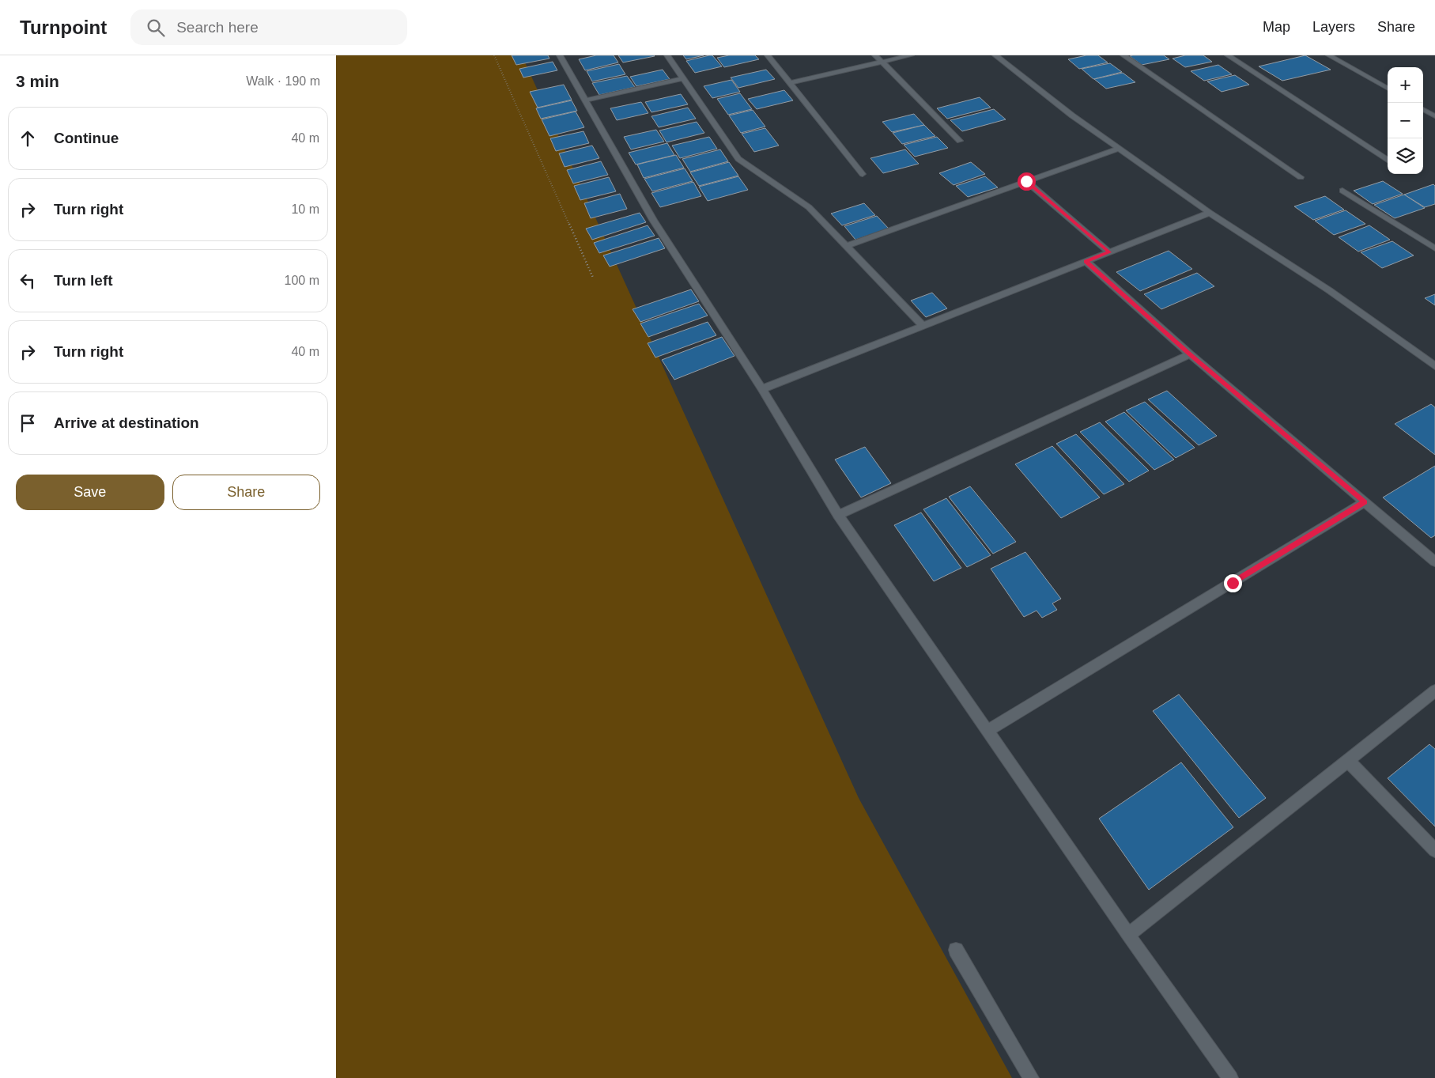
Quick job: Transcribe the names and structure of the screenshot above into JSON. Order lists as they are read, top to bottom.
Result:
{
  "page": {
    "header": "Turnpoint",
    "search": "Search here",
    "nav": ["Map", "Layers", "Share"],
    "heading": ["3 min", "Walk · 190 m"],
    "map_buttons": ["+", "−"],
    "list": [
      ["Continue", "40 m"],
      ["Turn right", "10 m"],
      ["Turn left", "100 m"],
      ["Turn right", "40 m"],
      "Arrive at destination"
    ],
    "buttons": ["Save", "Share"]
  }
}
